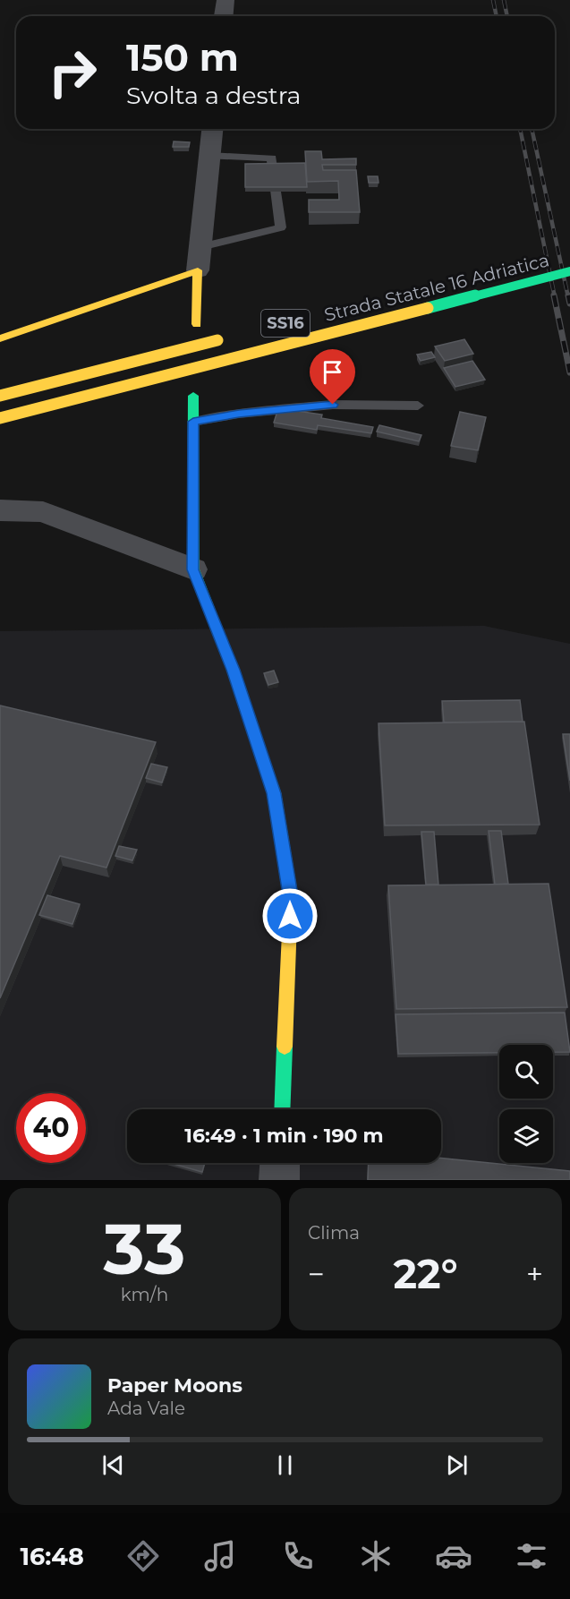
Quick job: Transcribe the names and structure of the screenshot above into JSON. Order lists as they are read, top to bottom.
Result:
{
  "streets": {
    "main road": ["Strada Statale 16 Adriatica", "SS16"]
  },
  "page": {
    "turn": ["150 m", "Svolta a destra"],
    "limit": "40",
    "trip": "16:49 · 1 min · 190 m",
    "tile": [
      ["33", "km/h"],
      "Clima"
    ],
    "heat": ["−", "22°", "+"],
    "song": ["Paper Moons", "Ada Vale"],
    "tabs": "16:48"
  }
}
